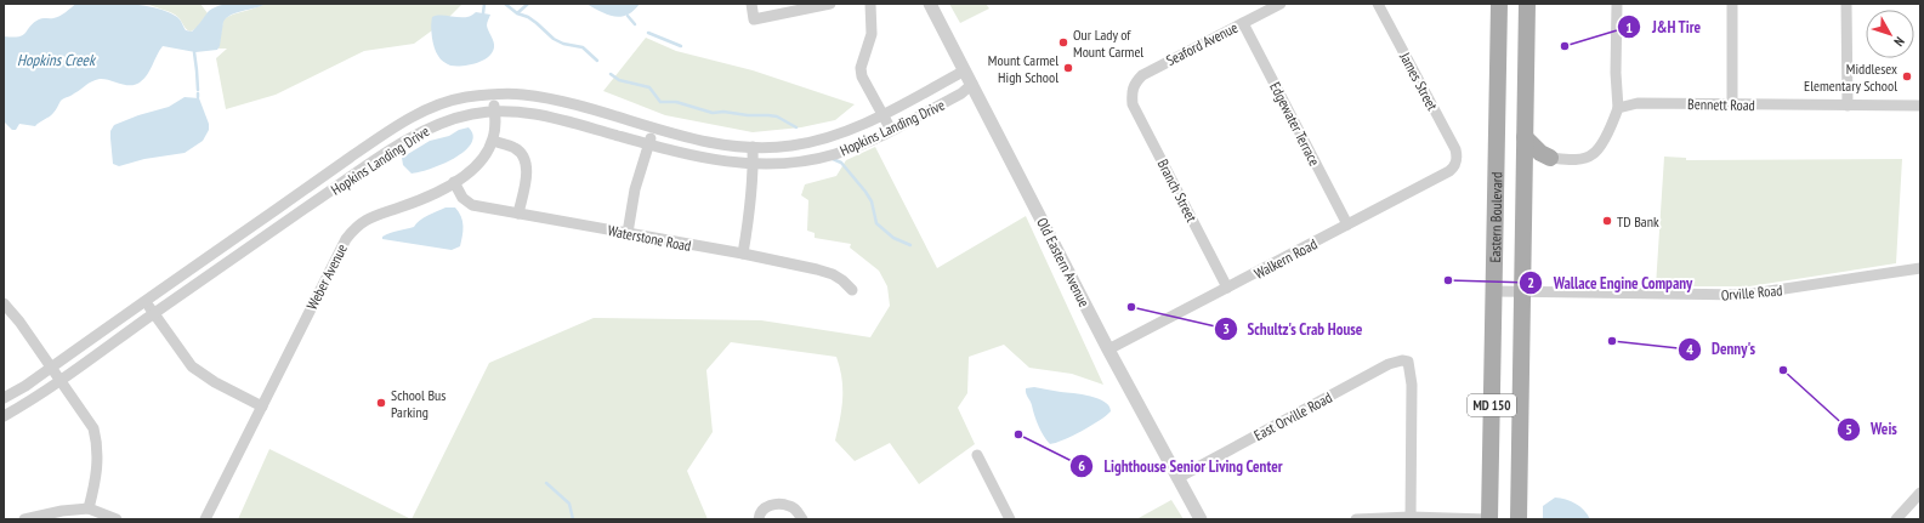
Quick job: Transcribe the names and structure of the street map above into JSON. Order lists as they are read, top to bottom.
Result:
{
  "streets": {
    "main road": ["Eastern Boulevard", "MD 150"],
    "street": [
      "Seaford Avenue",
      "James Street",
      "Bennett Road",
      "Edgewater Terrace",
      "Hopkins Landing Drive",
      "Branch Street",
      "Waterstone Road",
      "Walkern Road",
      "Old Eastern Avenue",
      "Weber Avenue",
      "Orville Road",
      "East Orville Road"
    ]
  },
  "crossings": [
    ["Seaford Avenue", "Edgewater Terrace"],
    ["Seaford Avenue", "Branch Street"],
    ["James Street", "Walkern Road"],
    ["Edgewater Terrace", "Walkern Road"],
    ["Hopkins Landing Drive", "Old Eastern Avenue"],
    ["Hopkins Landing Drive", "Weber Avenue"],
    ["Branch Street", "Walkern Road"],
    ["Eastern Boulevard", "Orville Road"],
    ["Waterstone Road", "Weber Avenue"],
    ["Walkern Road", "Old Eastern Avenue"],
    ["Old Eastern Avenue", "East Orville Road"]
  ],
  "water": ["Hopkins Creek"],
  "places": [
    "Our Lady of Mount Carmel",
    "J&H Tire",
    "Mount Carmel High School",
    "Middlesex Elementary School",
    "TD Bank",
    "Wallace Engine Company",
    "Schultz's Crab House",
    "Denny's",
    "Weis",
    "School Bus Parking",
    "Lighthouse Senior Living Center"
  ],
  "north": "bottom right"
}
